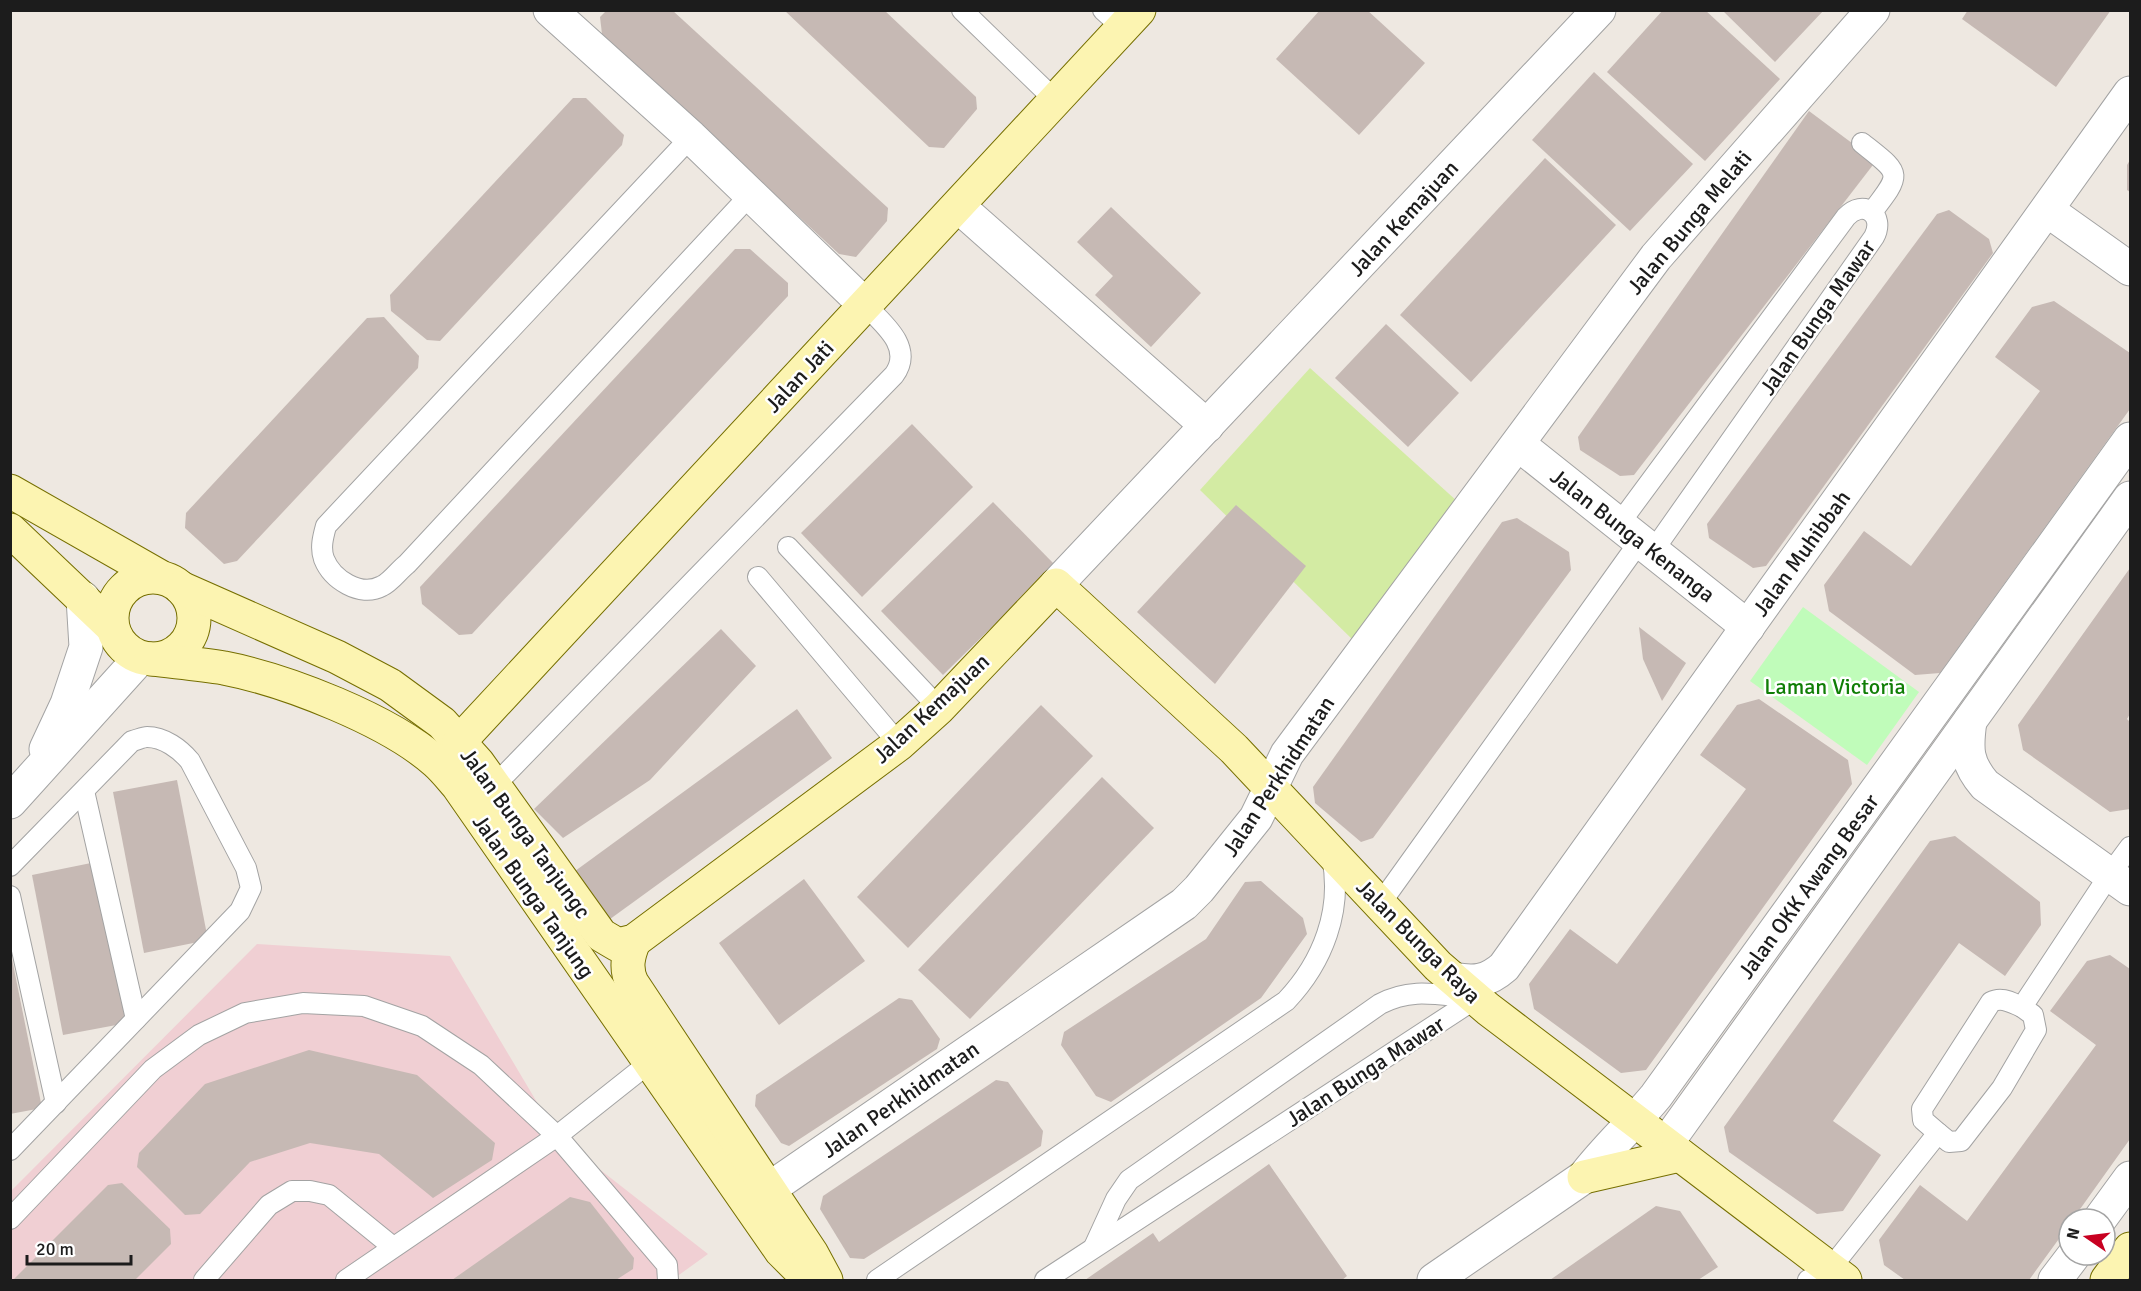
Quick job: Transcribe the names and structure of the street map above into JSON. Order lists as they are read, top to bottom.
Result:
{
  "streets": {
    "main road": [
      "Jalan Kemajuan",
      "Jalan Jati",
      "Jalan Bunga Tanjungc",
      "Jalan Bunga Tanjung",
      "Jalan Bunga Raya"
    ],
    "street": [
      "Jalan Bunga Melati",
      "Jalan Bunga Kenanga",
      "Jalan Muhibbah",
      "Jalan Perkhidmatan",
      "Jalan OKK Awang Besar"
    ],
    "lane": ["Jalan Bunga Mawar"]
  },
  "crossings": [
    ["Jalan Kemajuan", "Jalan Bunga Tanjungc"],
    ["Jalan Kemajuan", "Jalan Bunga Tanjung"],
    ["Jalan Kemajuan", "Jalan Bunga Raya"],
    ["Jalan Bunga Melati", "Jalan Bunga Kenanga"],
    ["Jalan Bunga Melati", "Jalan Perkhidmatan"],
    ["Jalan Bunga Mawar", "Jalan Bunga Kenanga"],
    ["Jalan Bunga Mawar", "Jalan Muhibbah"],
    ["Jalan Bunga Mawar", "Jalan Bunga Raya"],
    ["Jalan Jati", "Jalan Bunga Tanjungc"],
    ["Jalan Bunga Kenanga", "Jalan Muhibbah"],
    ["Jalan Bunga Kenanga", "Jalan Perkhidmatan"],
    ["Jalan Muhibbah", "Jalan Bunga Raya"],
    ["Jalan Perkhidmatan", "Jalan Bunga Tanjung"],
    ["Jalan Perkhidmatan", "Jalan Bunga Raya"],
    ["Jalan Bunga Tanjungc", "Jalan Bunga Tanjung"],
    ["Jalan OKK Awang Besar", "Jalan Bunga Raya"]
  ],
  "parks": ["Laman Victoria"],
  "scale_bar": "20 m",
  "north": "left"
}
